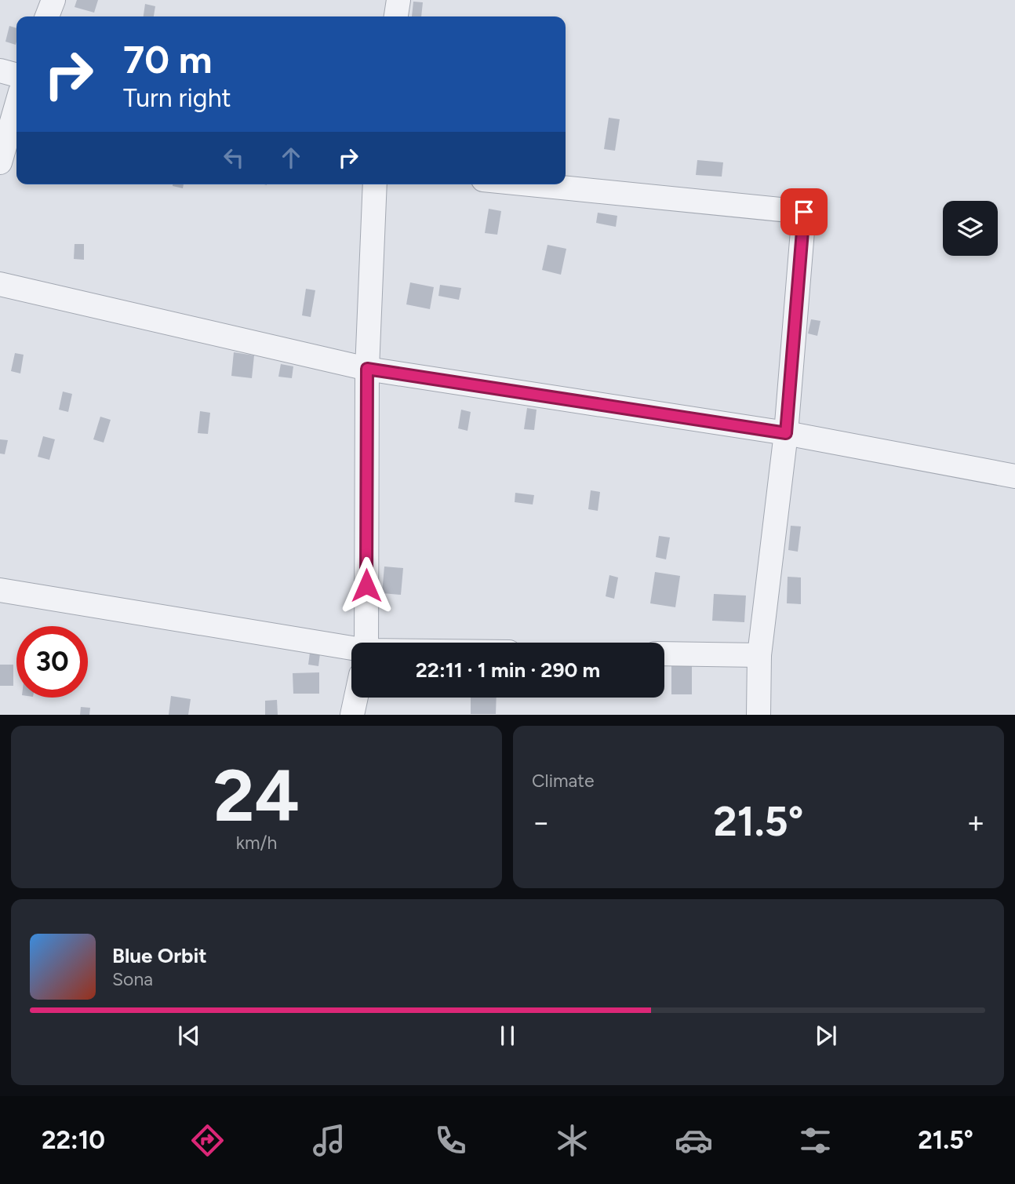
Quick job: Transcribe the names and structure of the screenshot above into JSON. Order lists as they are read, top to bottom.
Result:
{
  "page": {
    "turn": ["70 m", "Turn right"],
    "limit": "30",
    "trip": "22:11 · 1 min · 290 m",
    "tile": [
      ["24", "km/h"],
      "Climate"
    ],
    "heat": ["−", "21.5°", "+"],
    "song": ["Blue Orbit", "Sona"],
    "tabs": ["22:10", "21.5°"]
  }
}
